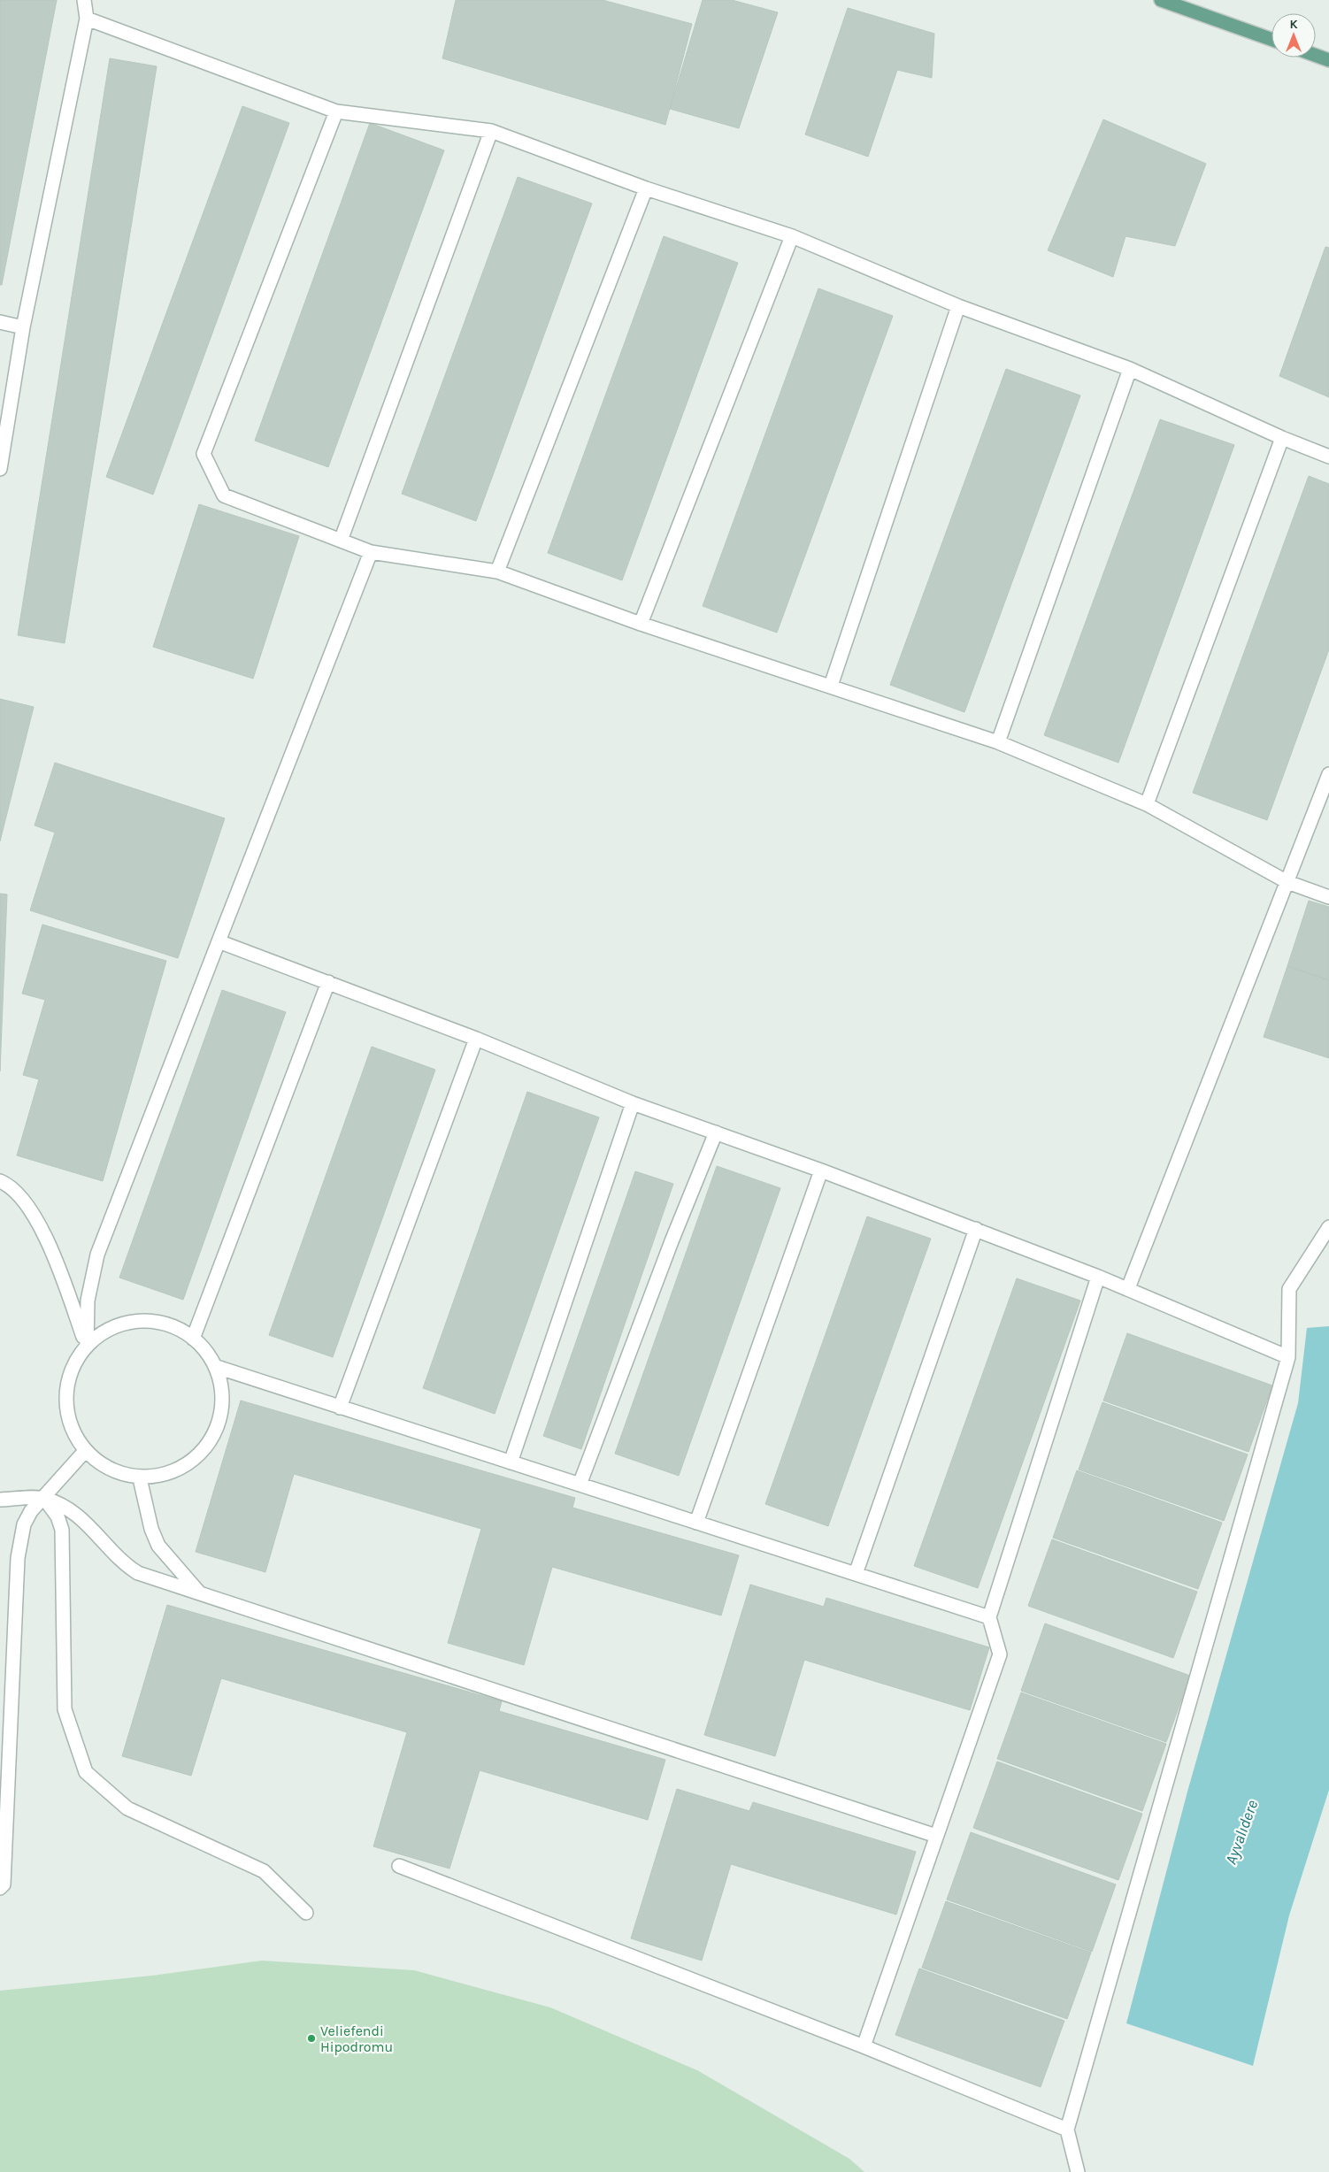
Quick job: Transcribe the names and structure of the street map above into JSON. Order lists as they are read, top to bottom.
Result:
{
  "water": ["Ayvalıdere"],
  "places": ["Veliefendi Hipodromu"],
  "north": "top"
}
